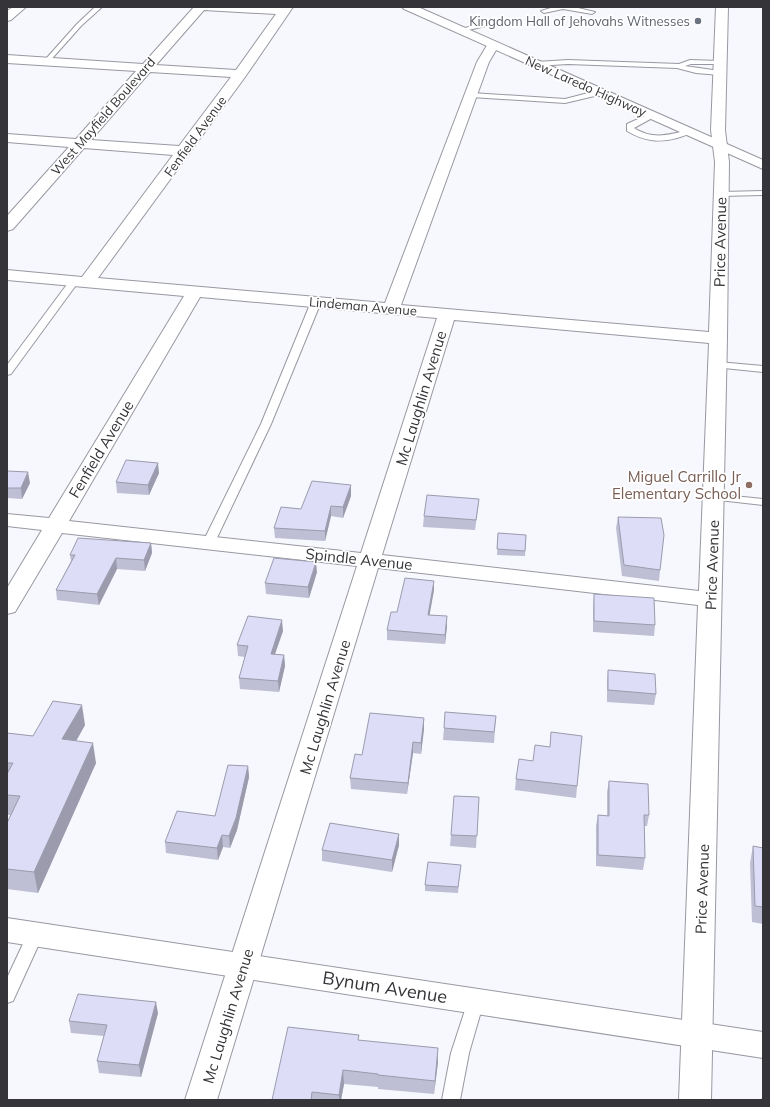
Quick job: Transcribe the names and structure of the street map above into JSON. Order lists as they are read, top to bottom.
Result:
{
  "streets": {
    "street": [
      "New Laredo Highway",
      "West Mayfield Boulevard",
      "Fenfield Avenue",
      "Price Avenue",
      "Lindeman Avenue",
      "Mc Laughlin Avenue",
      "Spindle Avenue",
      "Bynum Avenue"
    ]
  },
  "crossings": [
    ["New Laredo Highway", "Price Avenue"],
    ["Fenfield Avenue", "Lindeman Avenue"],
    ["Fenfield Avenue", "Spindle Avenue"],
    ["Price Avenue", "Lindeman Avenue"],
    ["Price Avenue", "Spindle Avenue"],
    ["Price Avenue", "Bynum Avenue"],
    ["Lindeman Avenue", "Mc Laughlin Avenue"],
    ["Mc Laughlin Avenue", "Spindle Avenue"],
    ["Mc Laughlin Avenue", "Bynum Avenue"]
  ],
  "places": ["Kingdom Hall of Jehovahs Witnesses", "Miguel Carrillo Jr Elementary School"]
}
